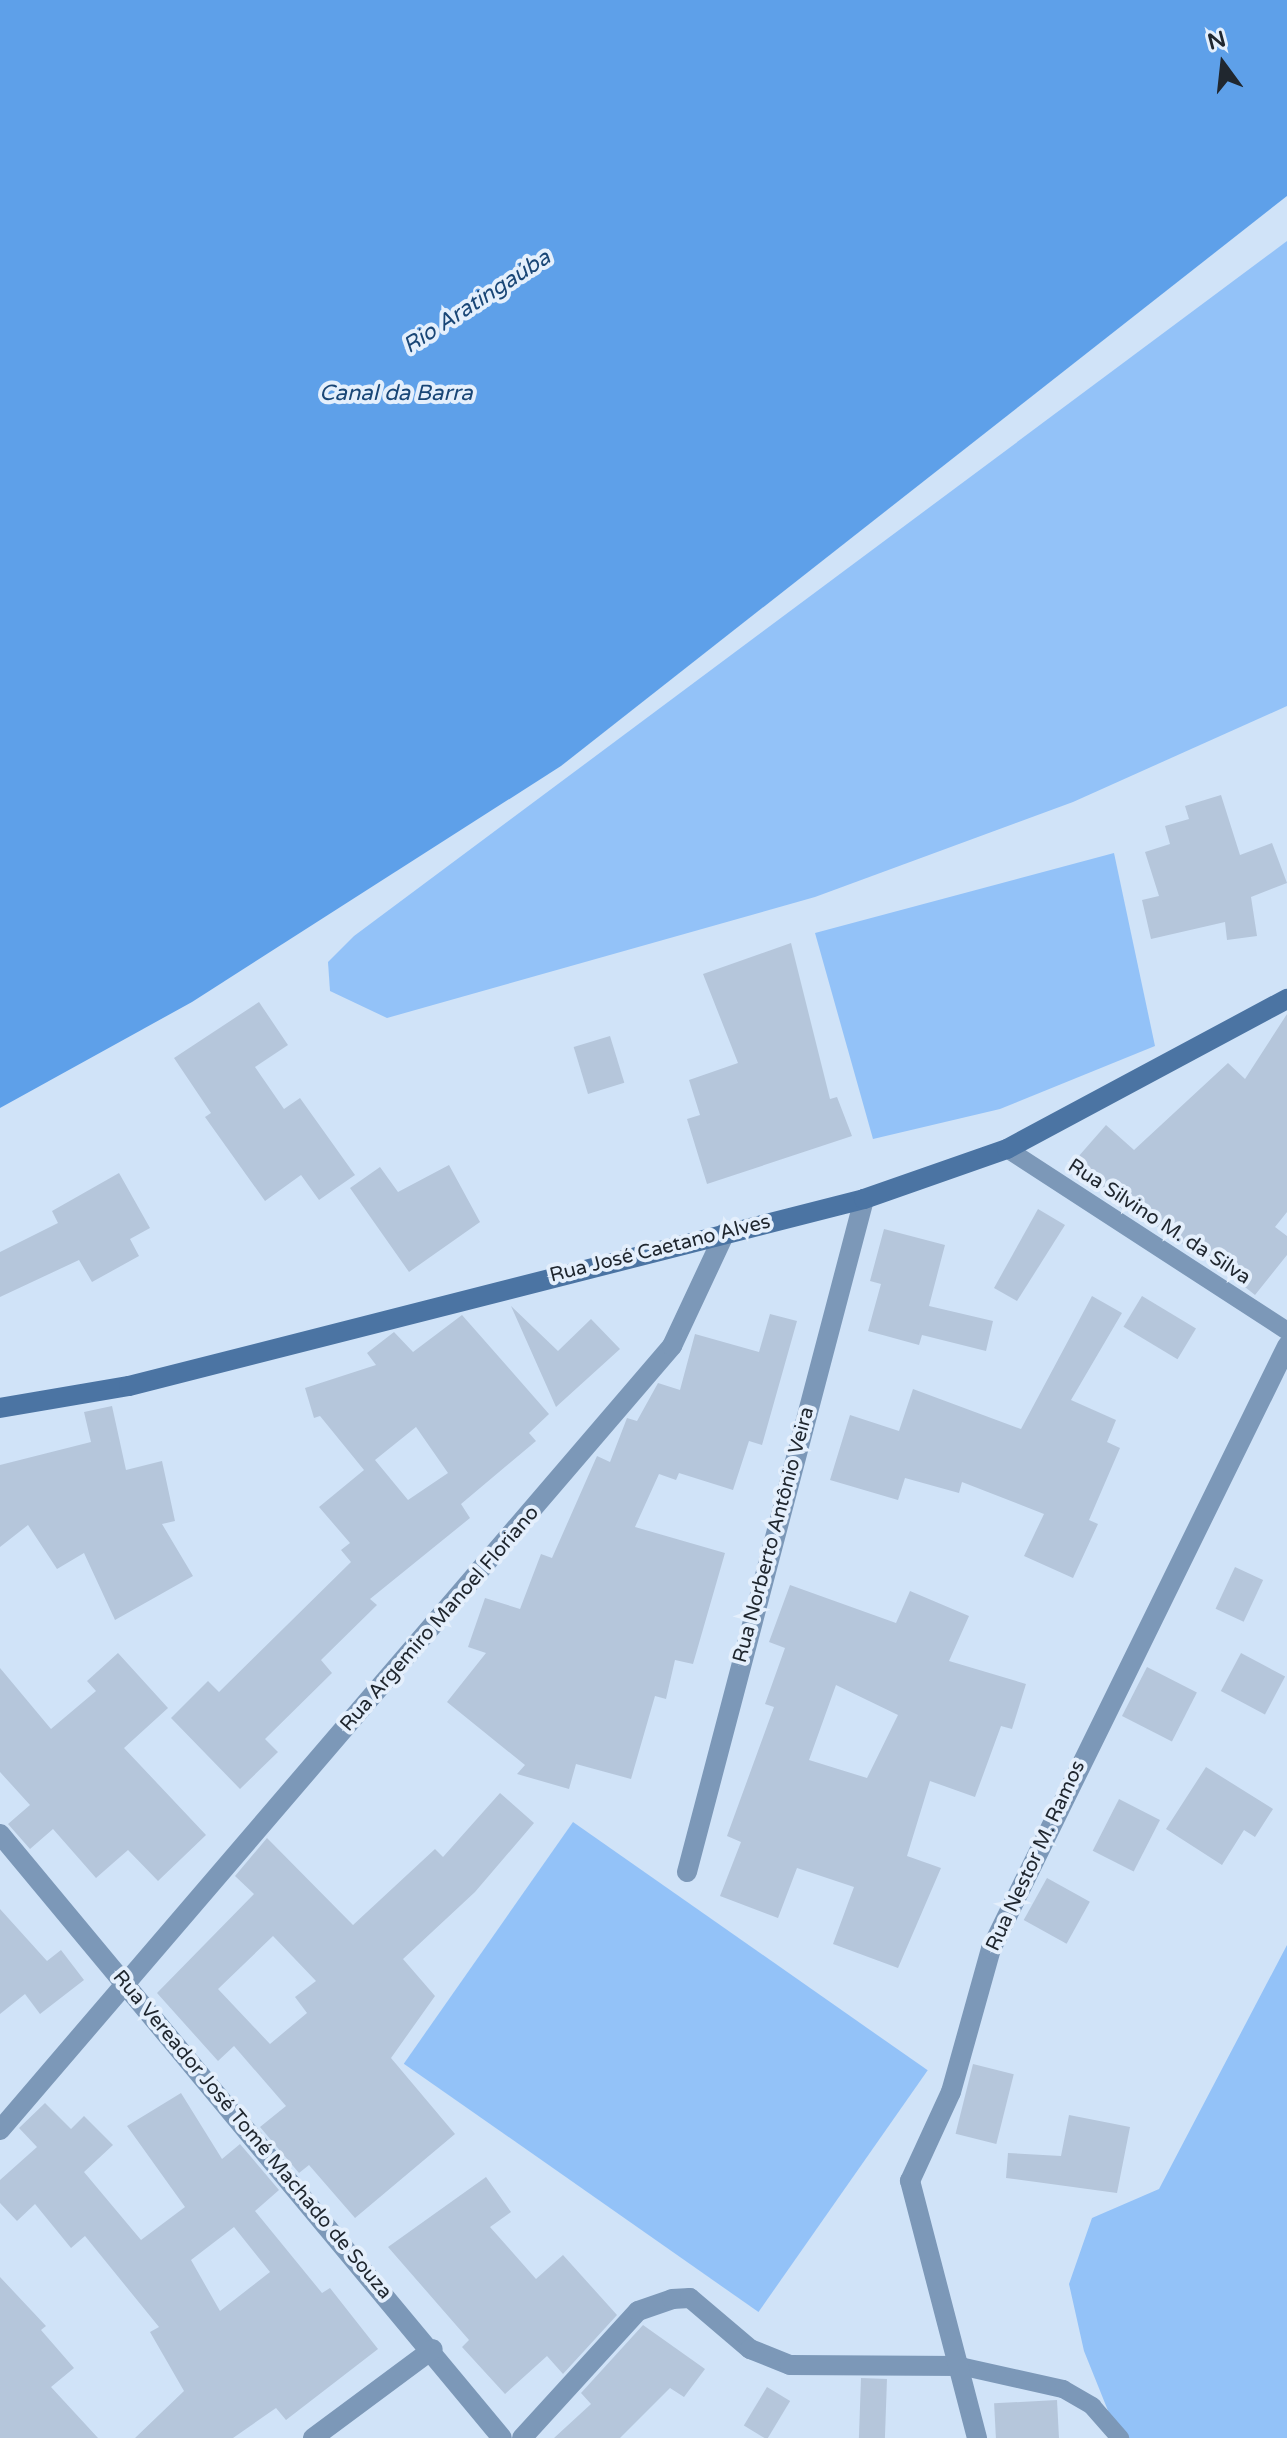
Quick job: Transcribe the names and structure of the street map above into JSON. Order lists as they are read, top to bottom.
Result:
{
  "streets": {
    "street": [
      "Rua José Caetano Alves",
      "Rua Norberto Antônio Veira",
      "Rua Argemiro Manoel Floriano",
      "Rua Nestor M. Ramos",
      "Rua Vereador José Tomé Machado de Souza"
    ],
    "lane": ["Rua Silvino M. da Silva"]
  },
  "crossings": [
    ["Rua Silvino M. da Silva", "Rua José Caetano Alves"],
    ["Rua José Caetano Alves", "Rua Norberto Antônio Veira"],
    ["Rua José Caetano Alves", "Rua Argemiro Manoel Floriano"],
    ["Rua Argemiro Manoel Floriano", "Rua Vereador José Tomé Machado de Souza"]
  ],
  "water": ["Rio Aratingaúba", "Canal da Barra"],
  "north": "top"
}
